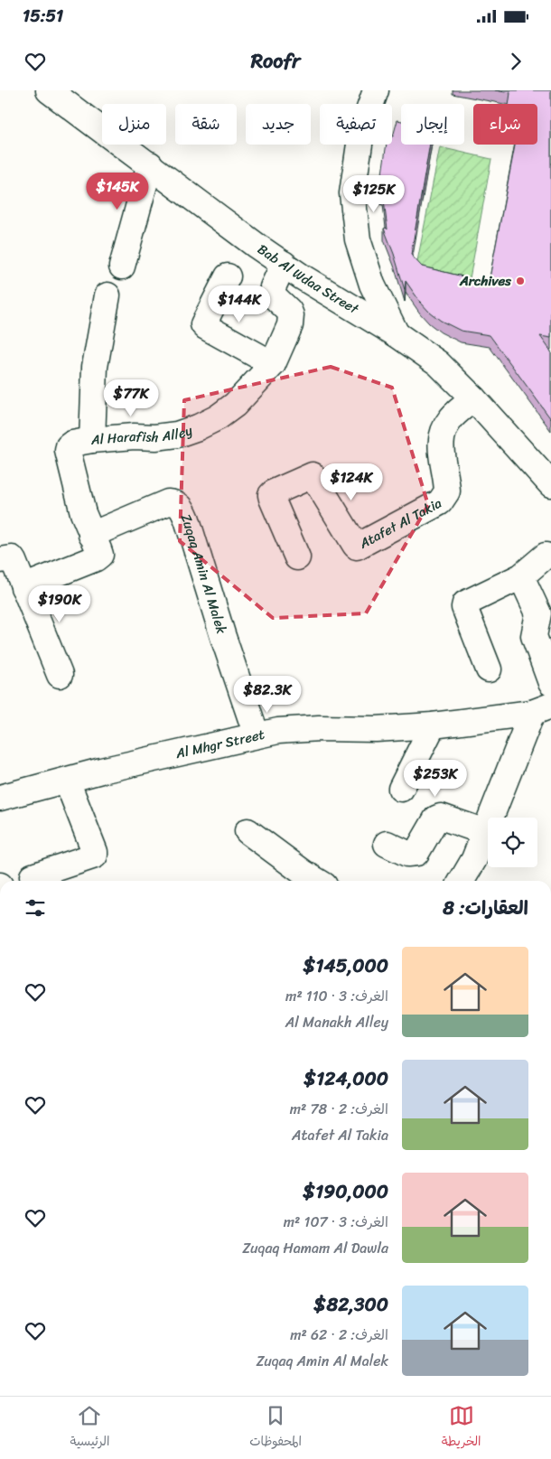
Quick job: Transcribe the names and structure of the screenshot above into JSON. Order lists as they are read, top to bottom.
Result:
{
  "streets": {
    "street": [
      "Bab Al Wdaa Street",
      "Al Harafish Alley",
      "Atafet Al Takia",
      "Zuqaq Amin Al Malek",
      "Al Mhgr Street"
    ]
  },
  "crossings": [
    ["Bab Al Wdaa Street", "Al Harafish Alley"],
    ["Bab Al Wdaa Street", "Atafet Al Takia"],
    ["Al Harafish Alley", "Zuqaq Amin Al Malek"],
    ["Zuqaq Amin Al Malek", "Al Mhgr Street"]
  ],
  "places": ["Archives"],
  "page": {
    "status": "15:51",
    "header": "Roofr",
    "chip": [
      "شراء",
      "إيجار",
      "تصفية",
      "جديد",
      "شقة",
      "منزل"
    ],
    "price": [
      "$145K",
      "$125K",
      "$144K",
      "$77K",
      "$124K",
      "$190K",
      "$82.3K",
      "$253K"
    ],
    "heading": "العقارات: 8",
    "list": [
      {
        "name": "$145,000",
        "note": "الغرف: 3 · 110 m² · Al Manakh Alley"
      },
      {
        "name": "$124,000",
        "note": "الغرف: 2 · 78 m² · Atafet Al Takia"
      },
      {
        "name": "$190,000",
        "note": "الغرف: 3 · 107 m² · Zuqaq Hamam Al Dawla"
      },
      {
        "name": "$82,300",
        "note": "الغرف: 2 · 62 m² · Zuqaq Amin Al Malek"
      }
    ],
    "tabs": ["الخريطة", "المحفوظات", "الرئيسية"]
  }
}
